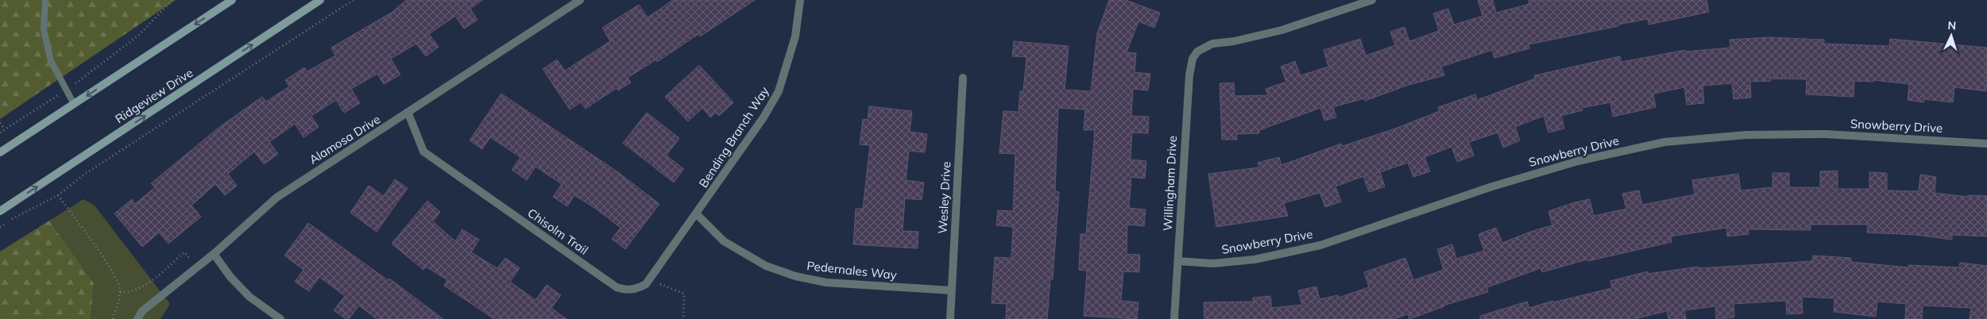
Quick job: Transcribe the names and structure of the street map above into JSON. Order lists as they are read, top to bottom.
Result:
{
  "streets": {
    "main road": ["Ridgeview Drive"],
    "street": [
      "Snowberry Drive",
      "Bending Branch Way",
      "Alamosa Drive",
      "Willingham Drive",
      "Wesley Drive",
      "Chisolm Trail",
      "Pedernales Way"
    ]
  },
  "crossings": [
    ["Snowberry Drive", "Willingham Drive"],
    ["Bending Branch Way", "Chisolm Trail"],
    ["Bending Branch Way", "Pedernales Way"],
    ["Alamosa Drive", "Chisolm Trail"],
    ["Wesley Drive", "Pedernales Way"],
    ["Chisolm Trail", "Pedernales Way"]
  ],
  "north": "top"
}
